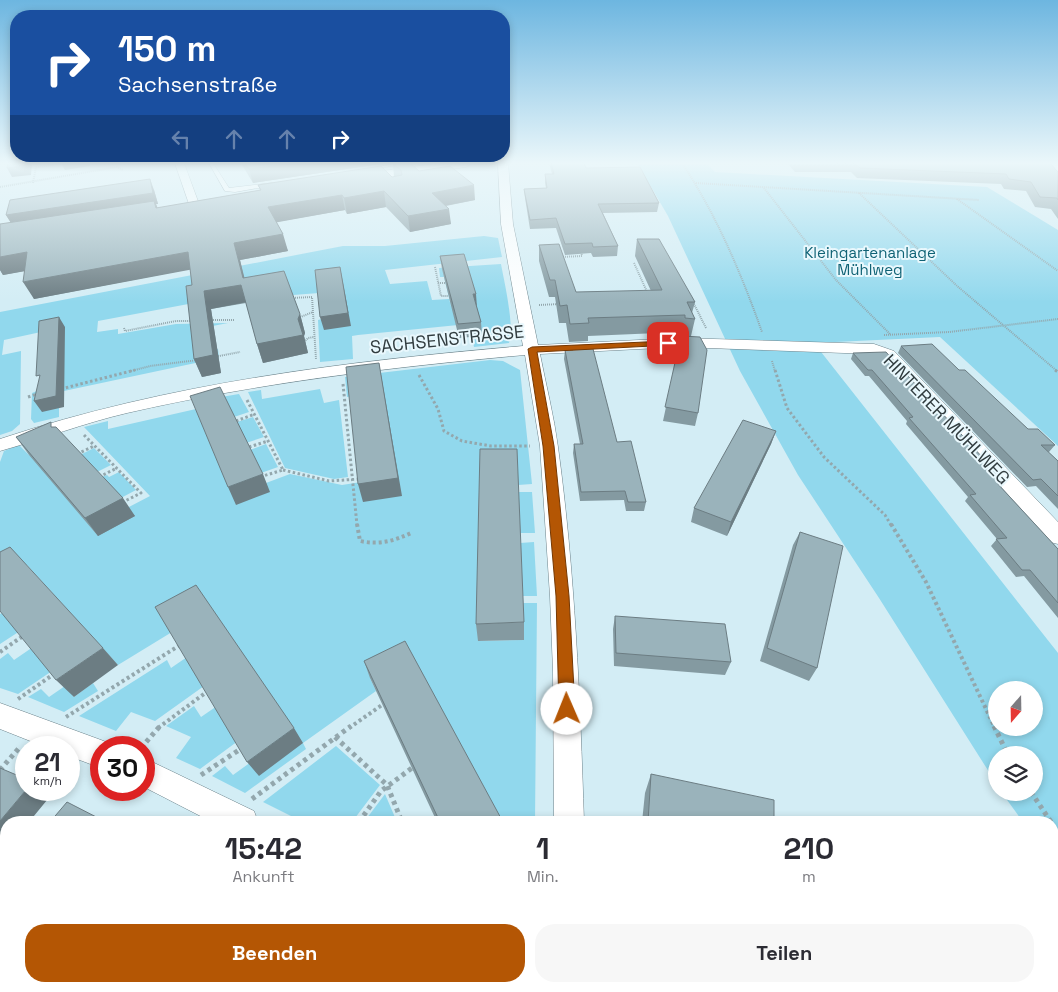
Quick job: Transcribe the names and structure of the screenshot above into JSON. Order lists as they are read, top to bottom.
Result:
{
  "streets": {
    "street": ["SACHSENSTRASSE", "HINTERER MÜHLWEG"]
  },
  "crossings": [
    ["SACHSENSTRASSE", "HINTERER MÜHLWEG"]
  ],
  "parks": ["Kleingartenanlage Mühlweg"],
  "north": "bottom",
  "page": {
    "turn": ["150 m", "Sachsenstraße"],
    "speed": "21 km/h",
    "limit": "30",
    "eta": [
      "15:42",
      "Ankunft",
      "1",
      "Min.",
      "210",
      "m"
    ],
    "buttons": ["Beenden", "Teilen"]
  }
}
